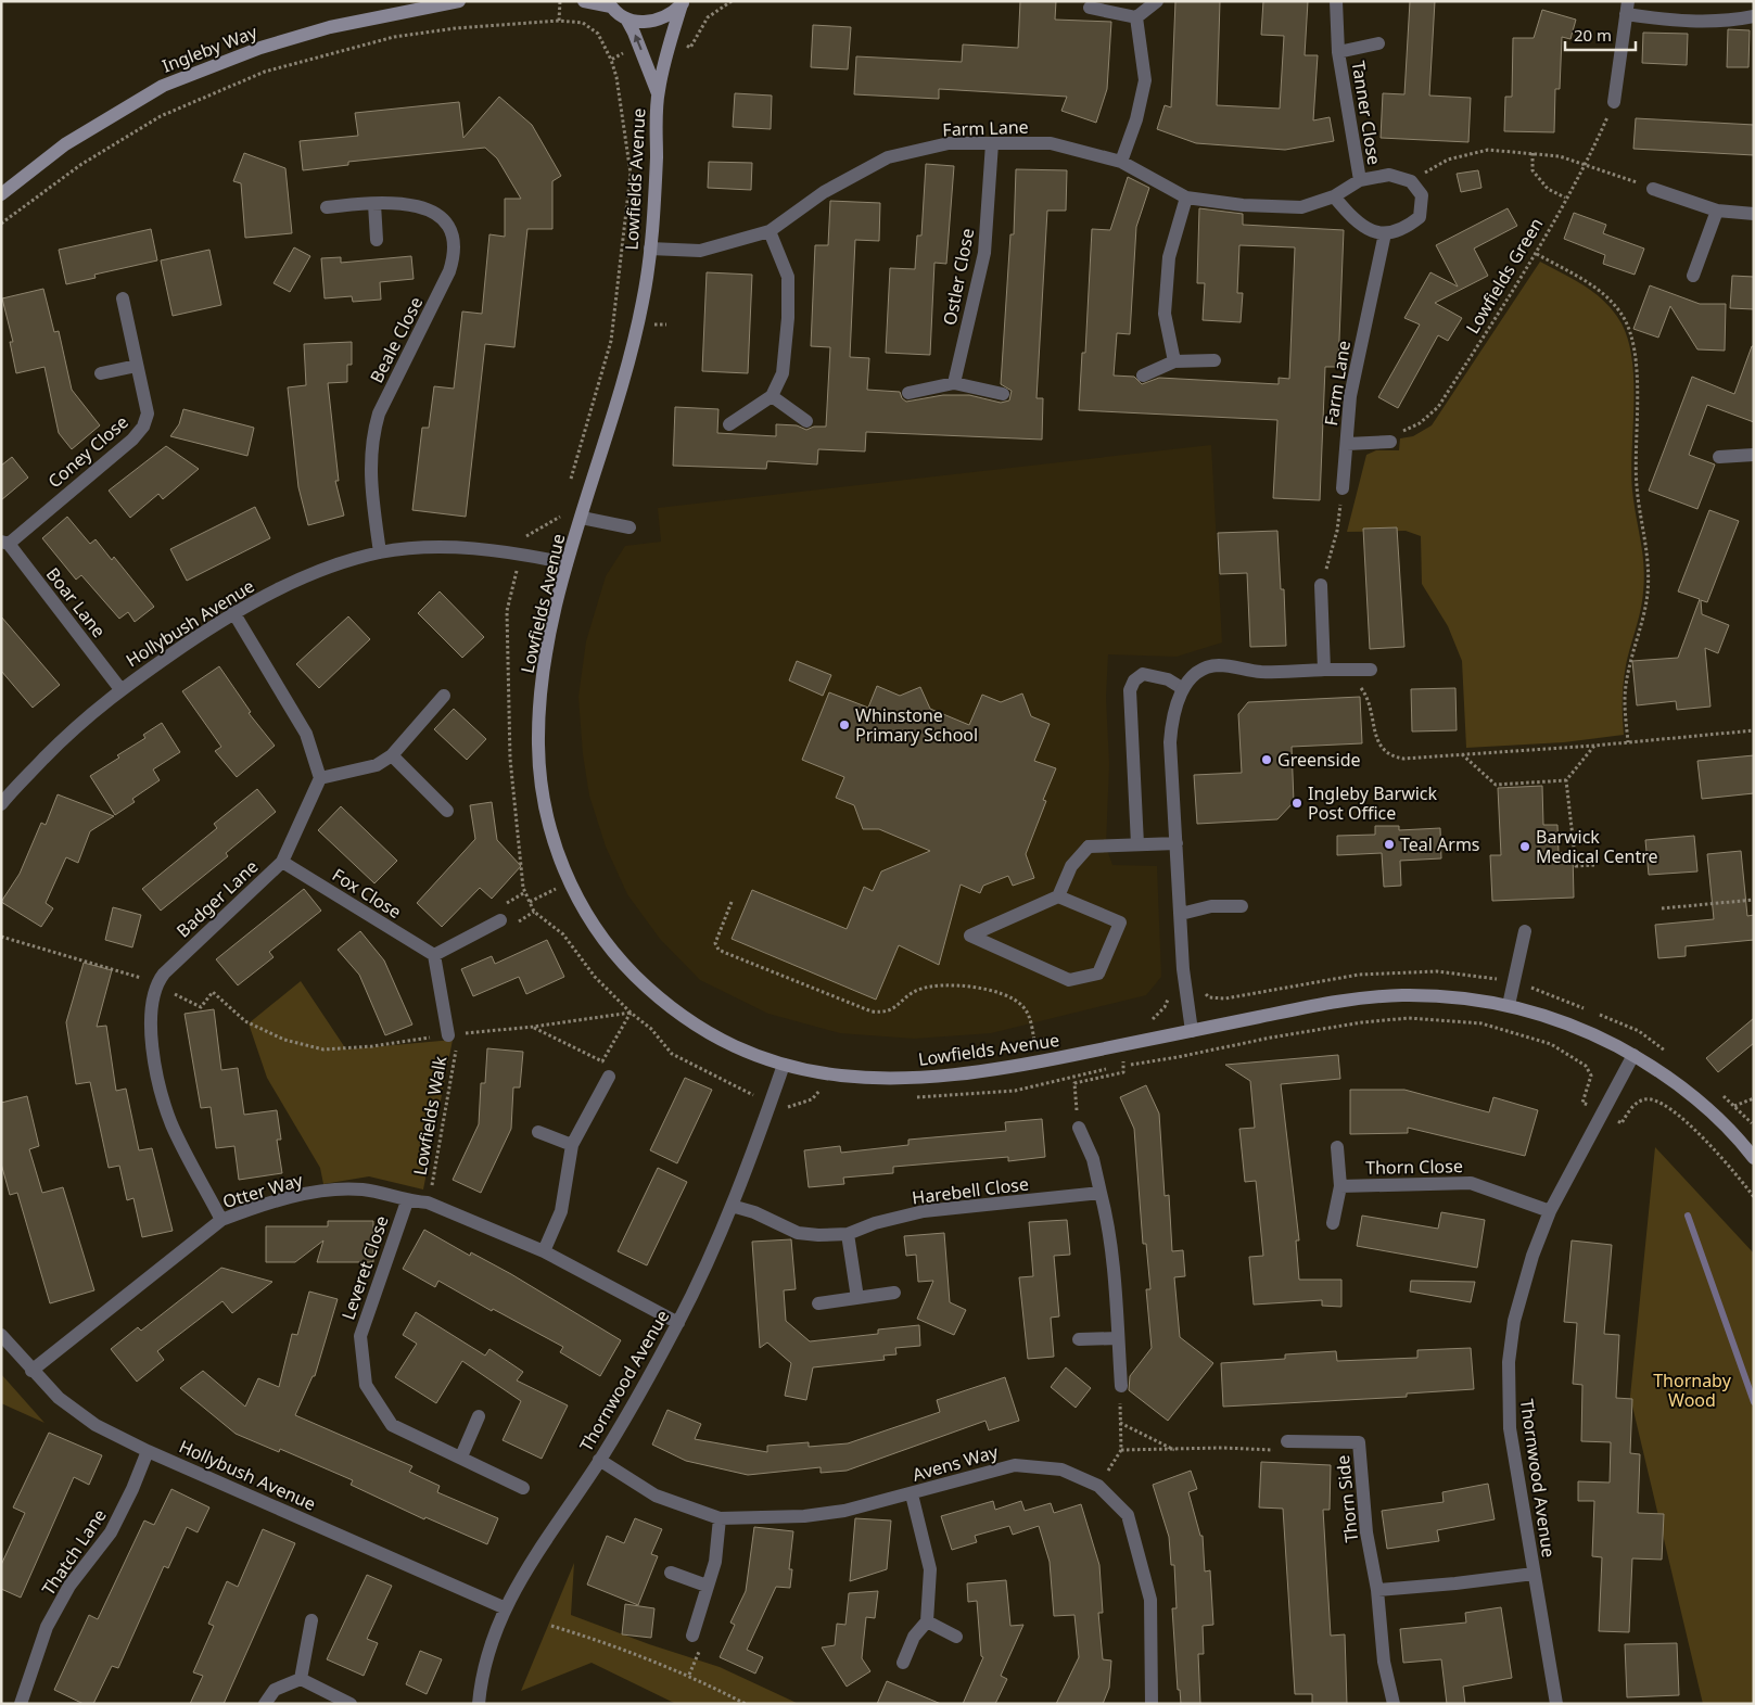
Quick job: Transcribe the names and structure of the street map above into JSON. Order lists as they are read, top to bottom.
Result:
{
  "streets": {
    "street": [
      "Ingleby Way",
      "Tanner Close",
      "Farm Lane",
      "Lowfields Avenue",
      "Ostler Close",
      "Beale Close",
      "Coney Close",
      "Boar Lane",
      "Hollybush Avenue",
      "Fox Close",
      "Badger Lane",
      "Thorn Close",
      "Otter Way",
      "Harebell Close",
      "Leveret Close",
      "Thornwood Avenue",
      "Avens Way",
      "Thorn Side",
      "Thatch Lane"
    ],
    "path": ["Lowfields Green", "Lowfields Walk"]
  },
  "crossings": [
    ["Tanner Close", "Farm Lane"],
    ["Farm Lane", "Lowfields Avenue"],
    ["Farm Lane", "Lowfields Green"],
    ["Farm Lane", "Ostler Close"],
    ["Lowfields Avenue", "Hollybush Avenue"],
    ["Lowfields Avenue", "Thornwood Avenue"],
    ["Beale Close", "Hollybush Avenue"],
    ["Coney Close", "Boar Lane"],
    ["Boar Lane", "Hollybush Avenue"],
    ["Hollybush Avenue", "Otter Way"],
    ["Hollybush Avenue", "Thornwood Avenue"],
    ["Hollybush Avenue", "Thatch Lane"],
    ["Fox Close", "Badger Lane"],
    ["Lowfields Walk", "Otter Way"],
    ["Thorn Close", "Thornwood Avenue"],
    ["Otter Way", "Leveret Close"],
    ["Otter Way", "Thornwood Avenue"],
    ["Harebell Close", "Thornwood Avenue"],
    ["Thornwood Avenue", "Avens Way"]
  ],
  "parks": ["Thornaby Wood"],
  "places": [
    "Whinstone Primary School",
    "Greenside",
    "Ingleby Barwick Post Office",
    "Teal Arms",
    "Barwick Medical Centre"
  ],
  "scale_bar": "20 m"
}
